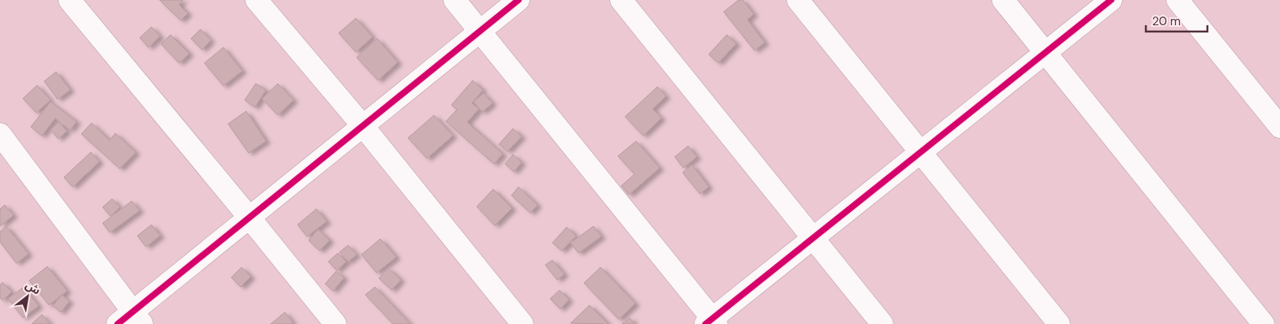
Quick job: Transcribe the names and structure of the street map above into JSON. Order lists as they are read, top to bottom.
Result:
{
  "scale_bar": "20 m",
  "north": "top right"
}
